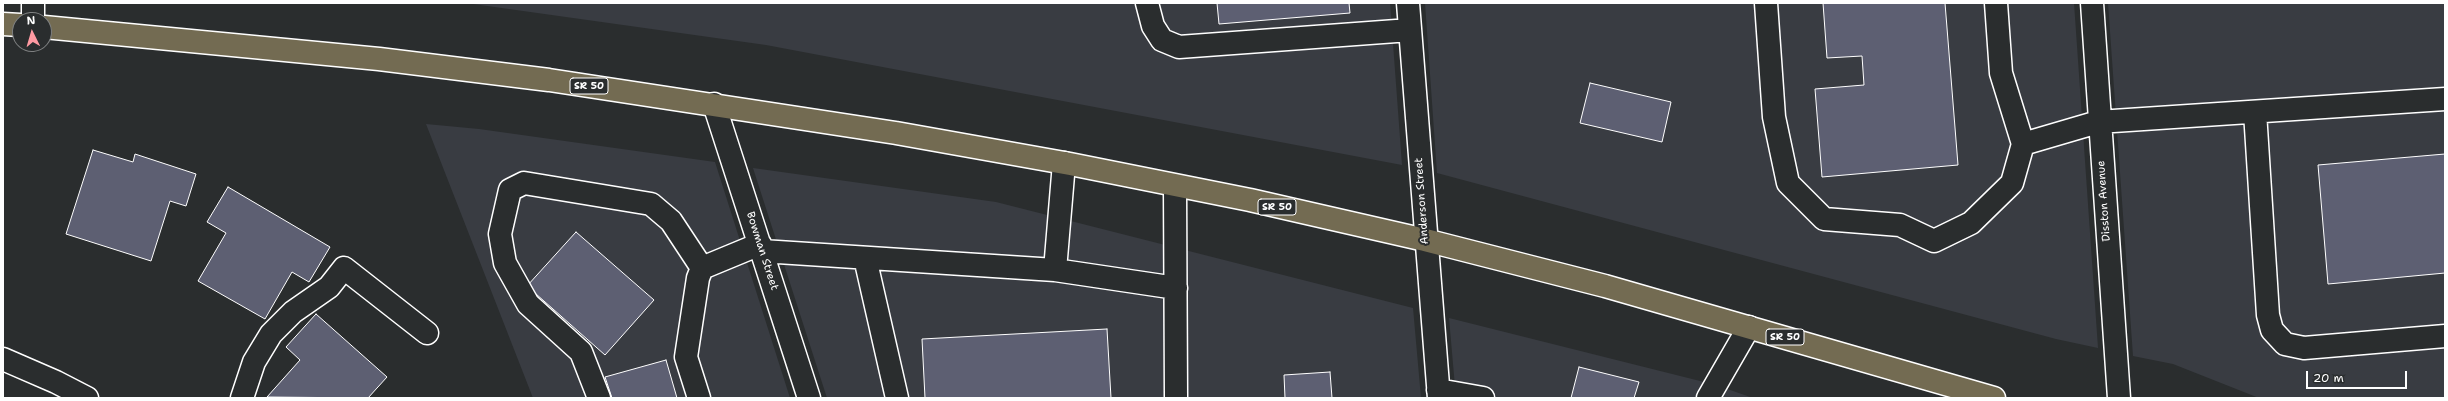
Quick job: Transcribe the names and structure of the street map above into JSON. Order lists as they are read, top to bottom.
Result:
{
  "streets": {
    "highway": ["SR 50"],
    "street": ["Anderson Street", "Disston Avenue", "Bowman Street"]
  },
  "crossings": [
    ["SR 50", "Anderson Street"],
    ["SR 50", "Bowman Street"]
  ],
  "scale_bar": "20 m",
  "north": "top"
}
